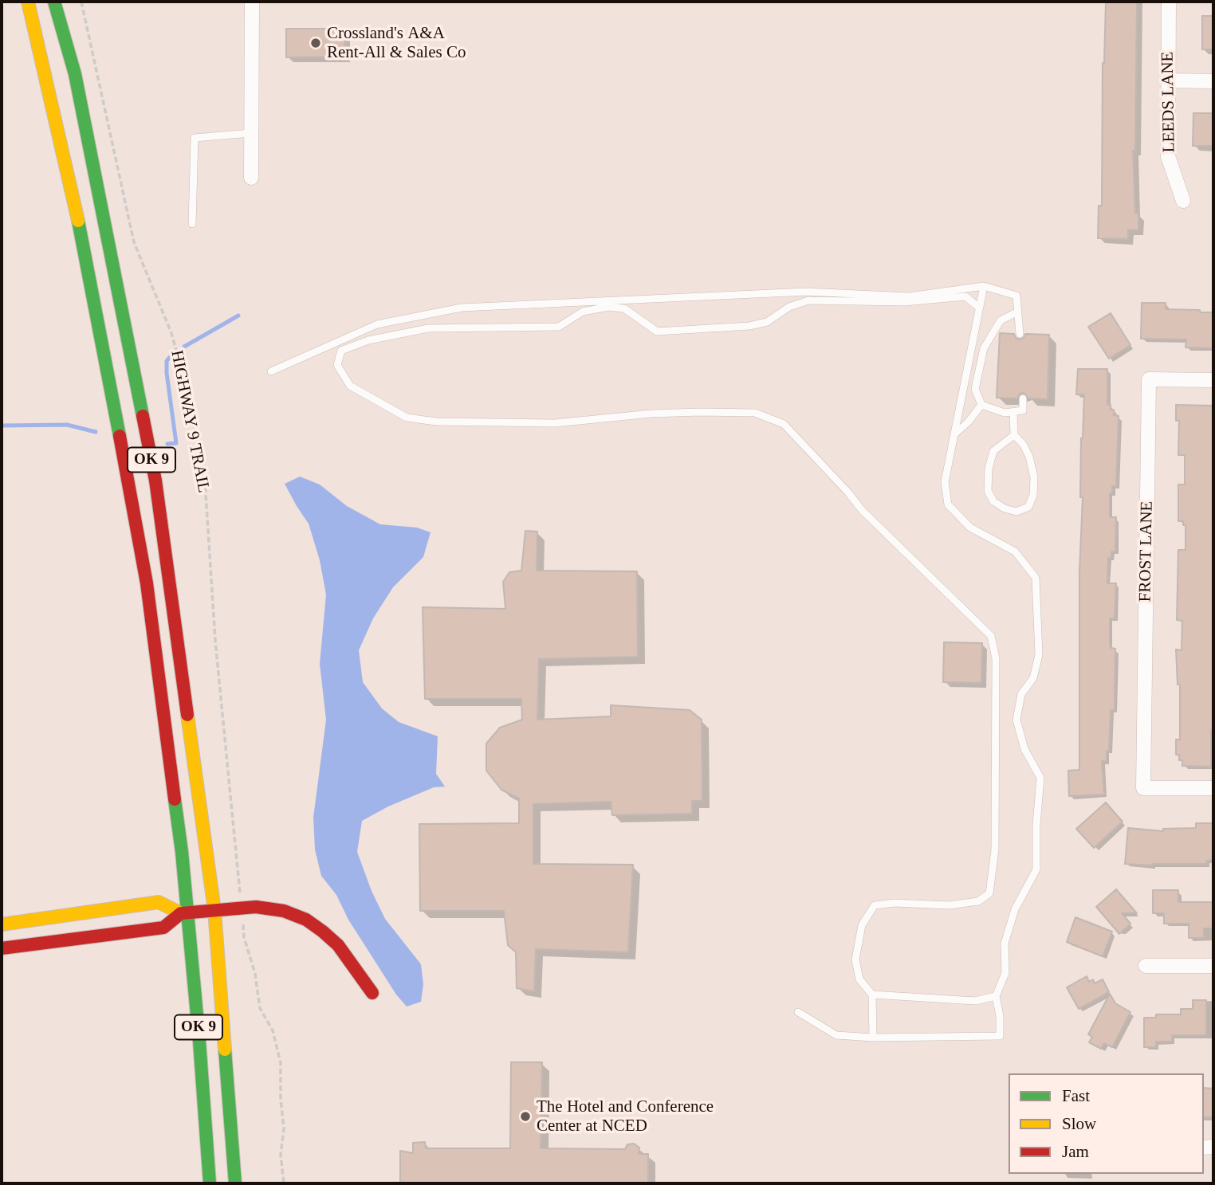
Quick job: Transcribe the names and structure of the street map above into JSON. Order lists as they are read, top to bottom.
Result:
{
  "streets": {
    "main road": ["OK 9"],
    "street": ["LEEDS LANE", "FROST LANE"],
    "path": ["HIGHWAY 9 TRAIL"]
  },
  "places": ["Crossland's A&A Rent-All & Sales Co", "The Hotel and Conference Center at NCED"],
  "legend": ["Fast", "Slow", "Jam"]
}
